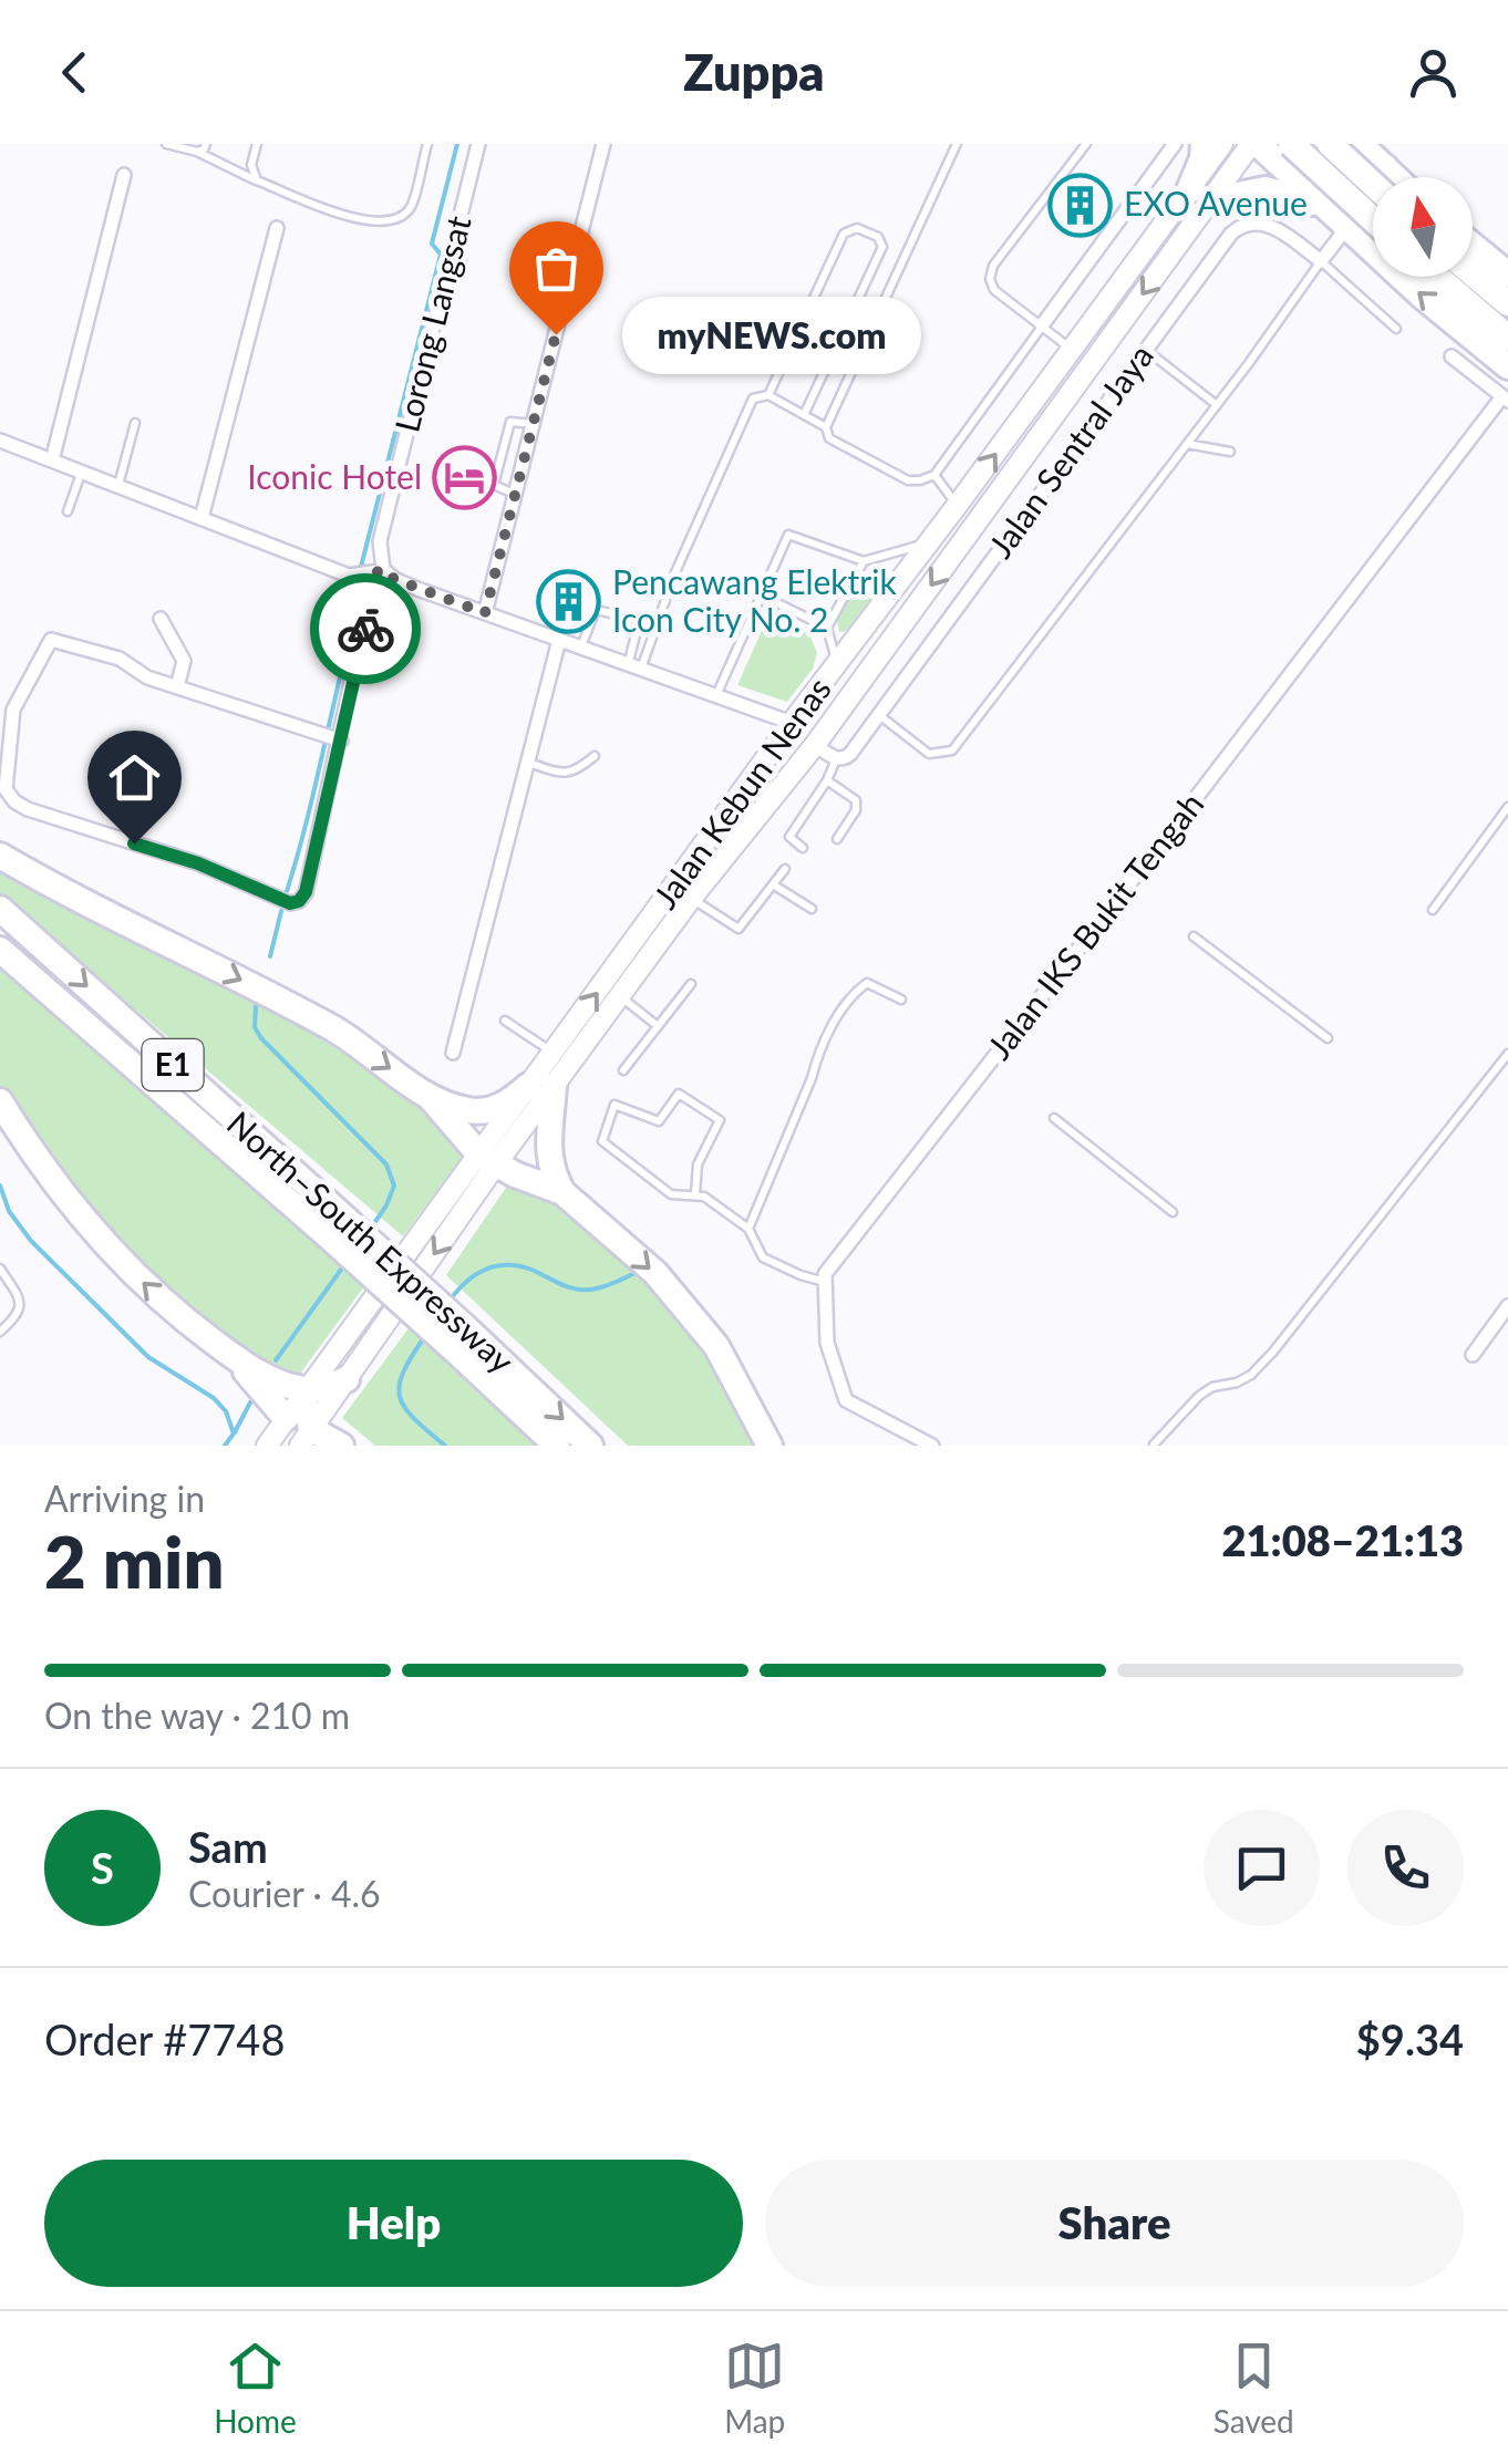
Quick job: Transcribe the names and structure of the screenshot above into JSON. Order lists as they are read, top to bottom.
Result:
{
  "streets": {
    "highway": ["E1", "North–South Expressway"],
    "main road": ["Jalan Kebun Nenas"],
    "street": ["Lorong Langsat", "Jalan Sentral Jaya", "Jalan IKS Bukit Tengah"]
  },
  "places": {
    "building": ["EXO Avenue", "Pencawang Elektrik Icon City No. 2"],
    "other": ["myNEWS.com"],
    "hotel": ["Iconic Hotel"]
  },
  "north": "top",
  "page": {
    "header": "Zuppa",
    "bubble": "myNEWS.com",
    "heading": ["2 min", "Arriving in", "21:08–21:13"],
    "panel": [
      "Sam",
      "Courier · 4.6",
      "Order #7748",
      "$9.34"
    ],
    "bar": "On the way · 210 m",
    "round": "S",
    "buttons": ["Help", "Share"],
    "tabs": ["Home", "Map", "Saved"]
  }
}
